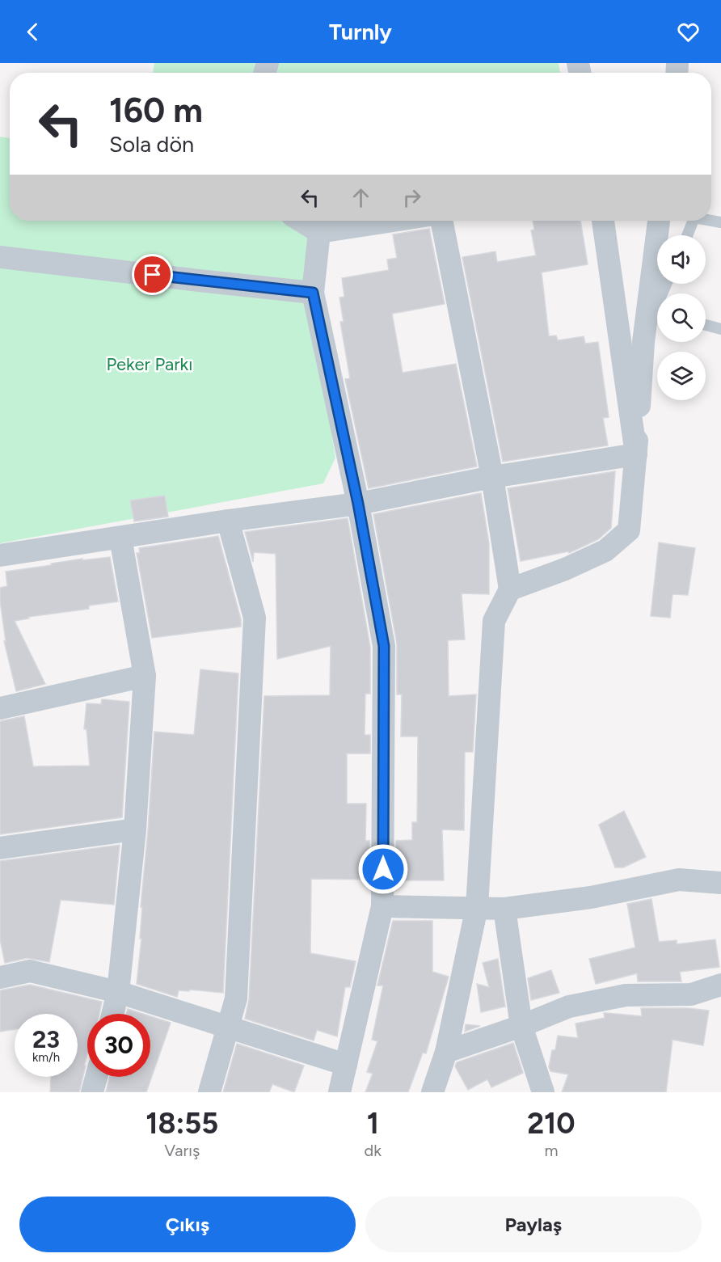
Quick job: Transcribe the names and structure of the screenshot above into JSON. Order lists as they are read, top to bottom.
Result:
{
  "parks": ["Peker Parkı"],
  "page": {
    "header": "Turnly",
    "turn": ["160 m", "Sola dön"],
    "speed": "23 km/h",
    "limit": "30",
    "eta": [
      "18:55",
      "Varış",
      "1",
      "dk",
      "210",
      "m"
    ],
    "buttons": ["Çıkış", "Paylaş"]
  }
}
